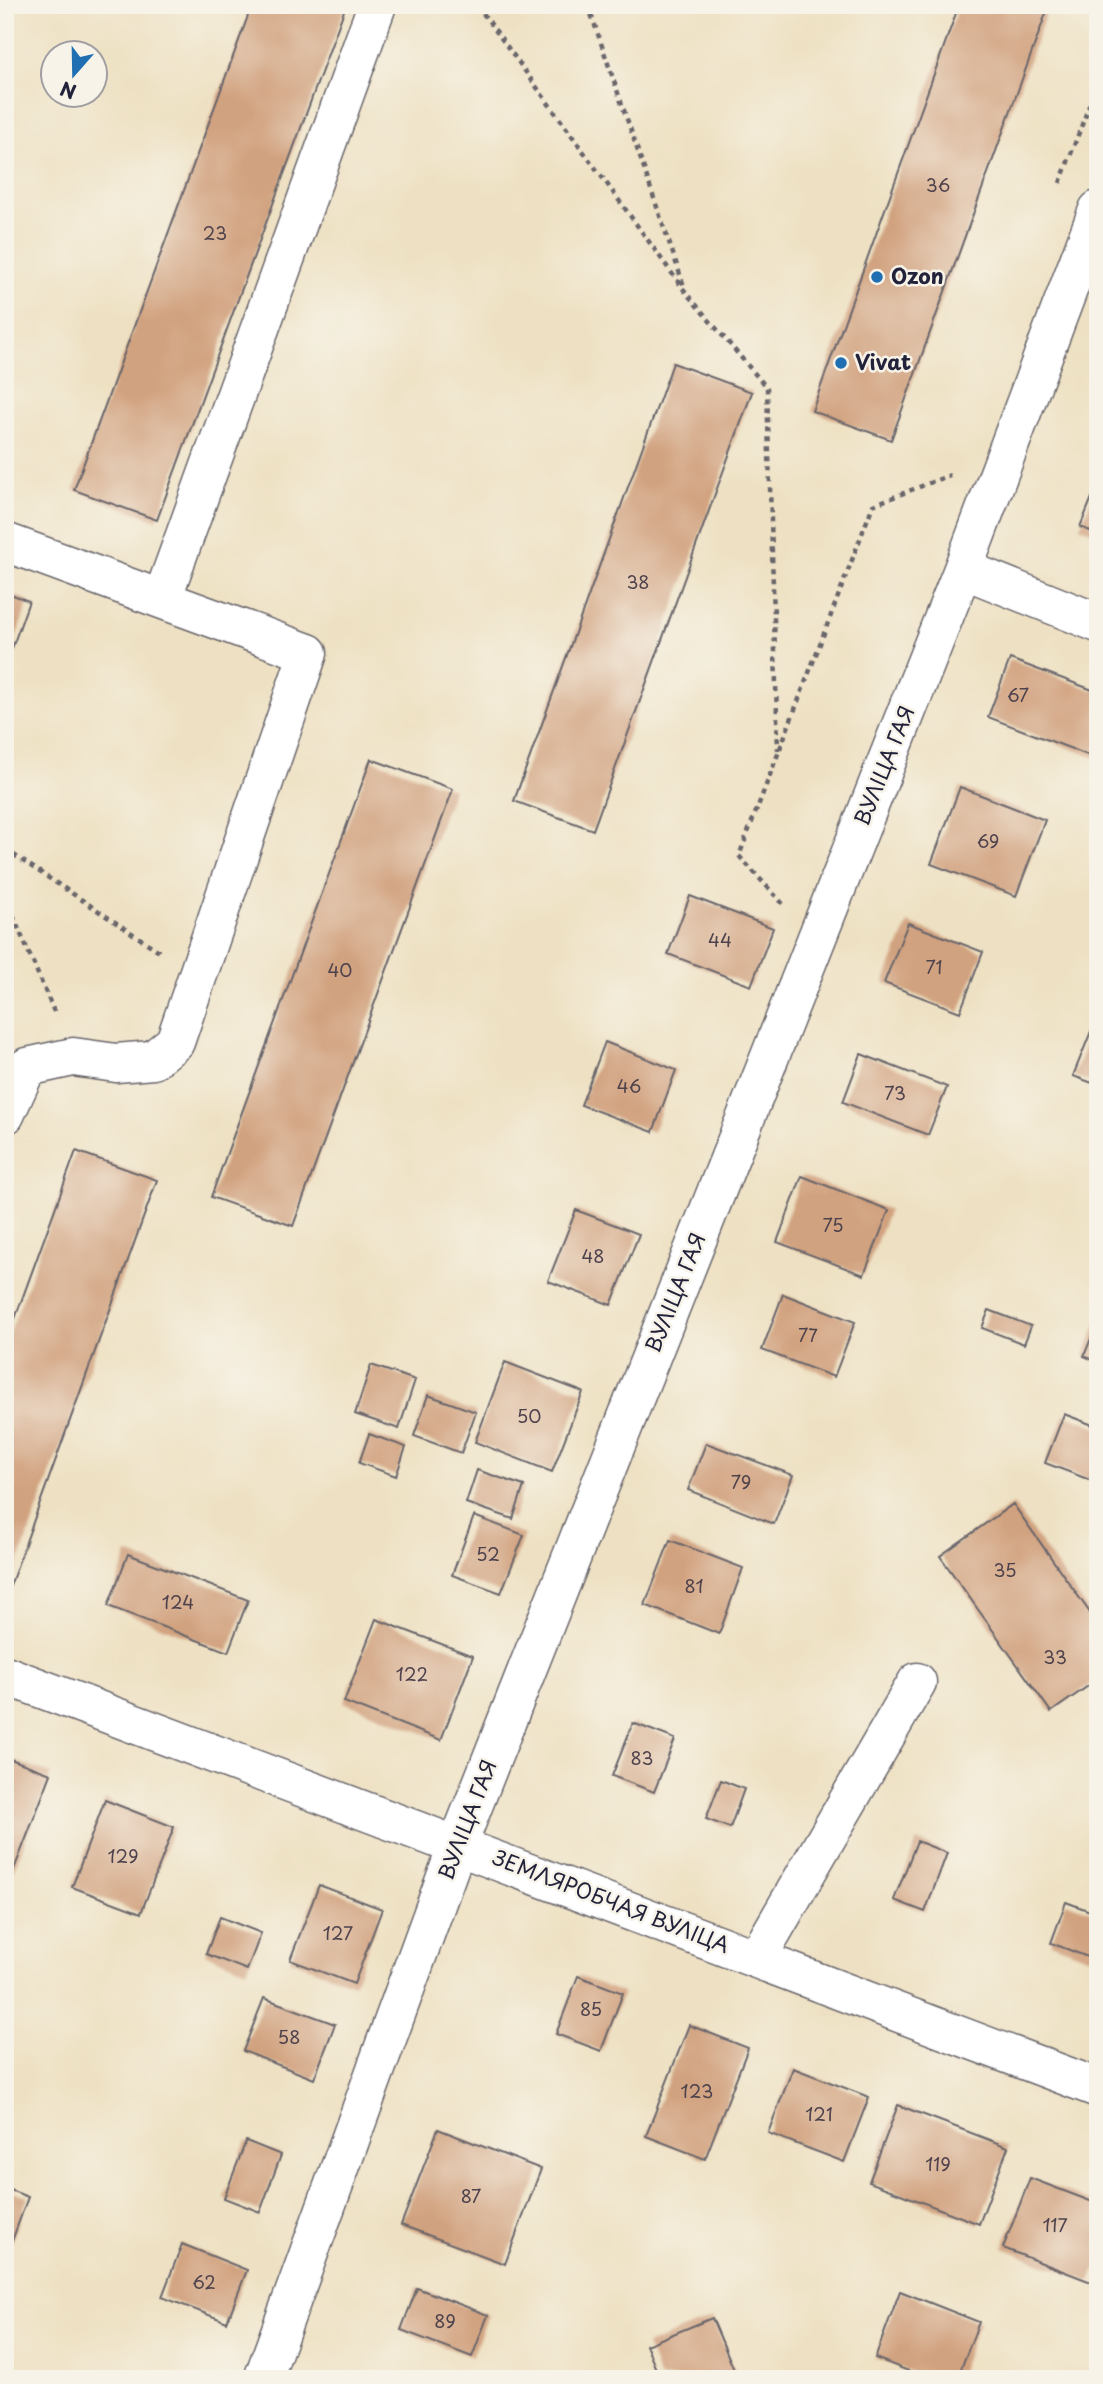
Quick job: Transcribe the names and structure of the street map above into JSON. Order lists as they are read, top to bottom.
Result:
{
  "streets": {
    "street": ["ВУЛІЦА ГАЯ", "ЗЕМЛЯРОБЧАЯ ВУЛІЦА"]
  },
  "crossings": [
    ["ВУЛІЦА ГАЯ", "ЗЕМЛЯРОБЧАЯ ВУЛІЦА"]
  ],
  "places": ["Ozon", "Vivat"],
  "house_numbers": [
    "36",
    "23",
    "38",
    "67",
    "69",
    "44",
    "71",
    "40",
    "46",
    "73",
    "75",
    "48",
    "77",
    "50",
    "79",
    "52",
    "35",
    "81",
    "124",
    "33",
    "122",
    "83",
    "129",
    "127",
    "85",
    "58",
    "123",
    "121",
    "119",
    "87",
    "117",
    "62",
    "89"
  ],
  "north": "bottom"
}
